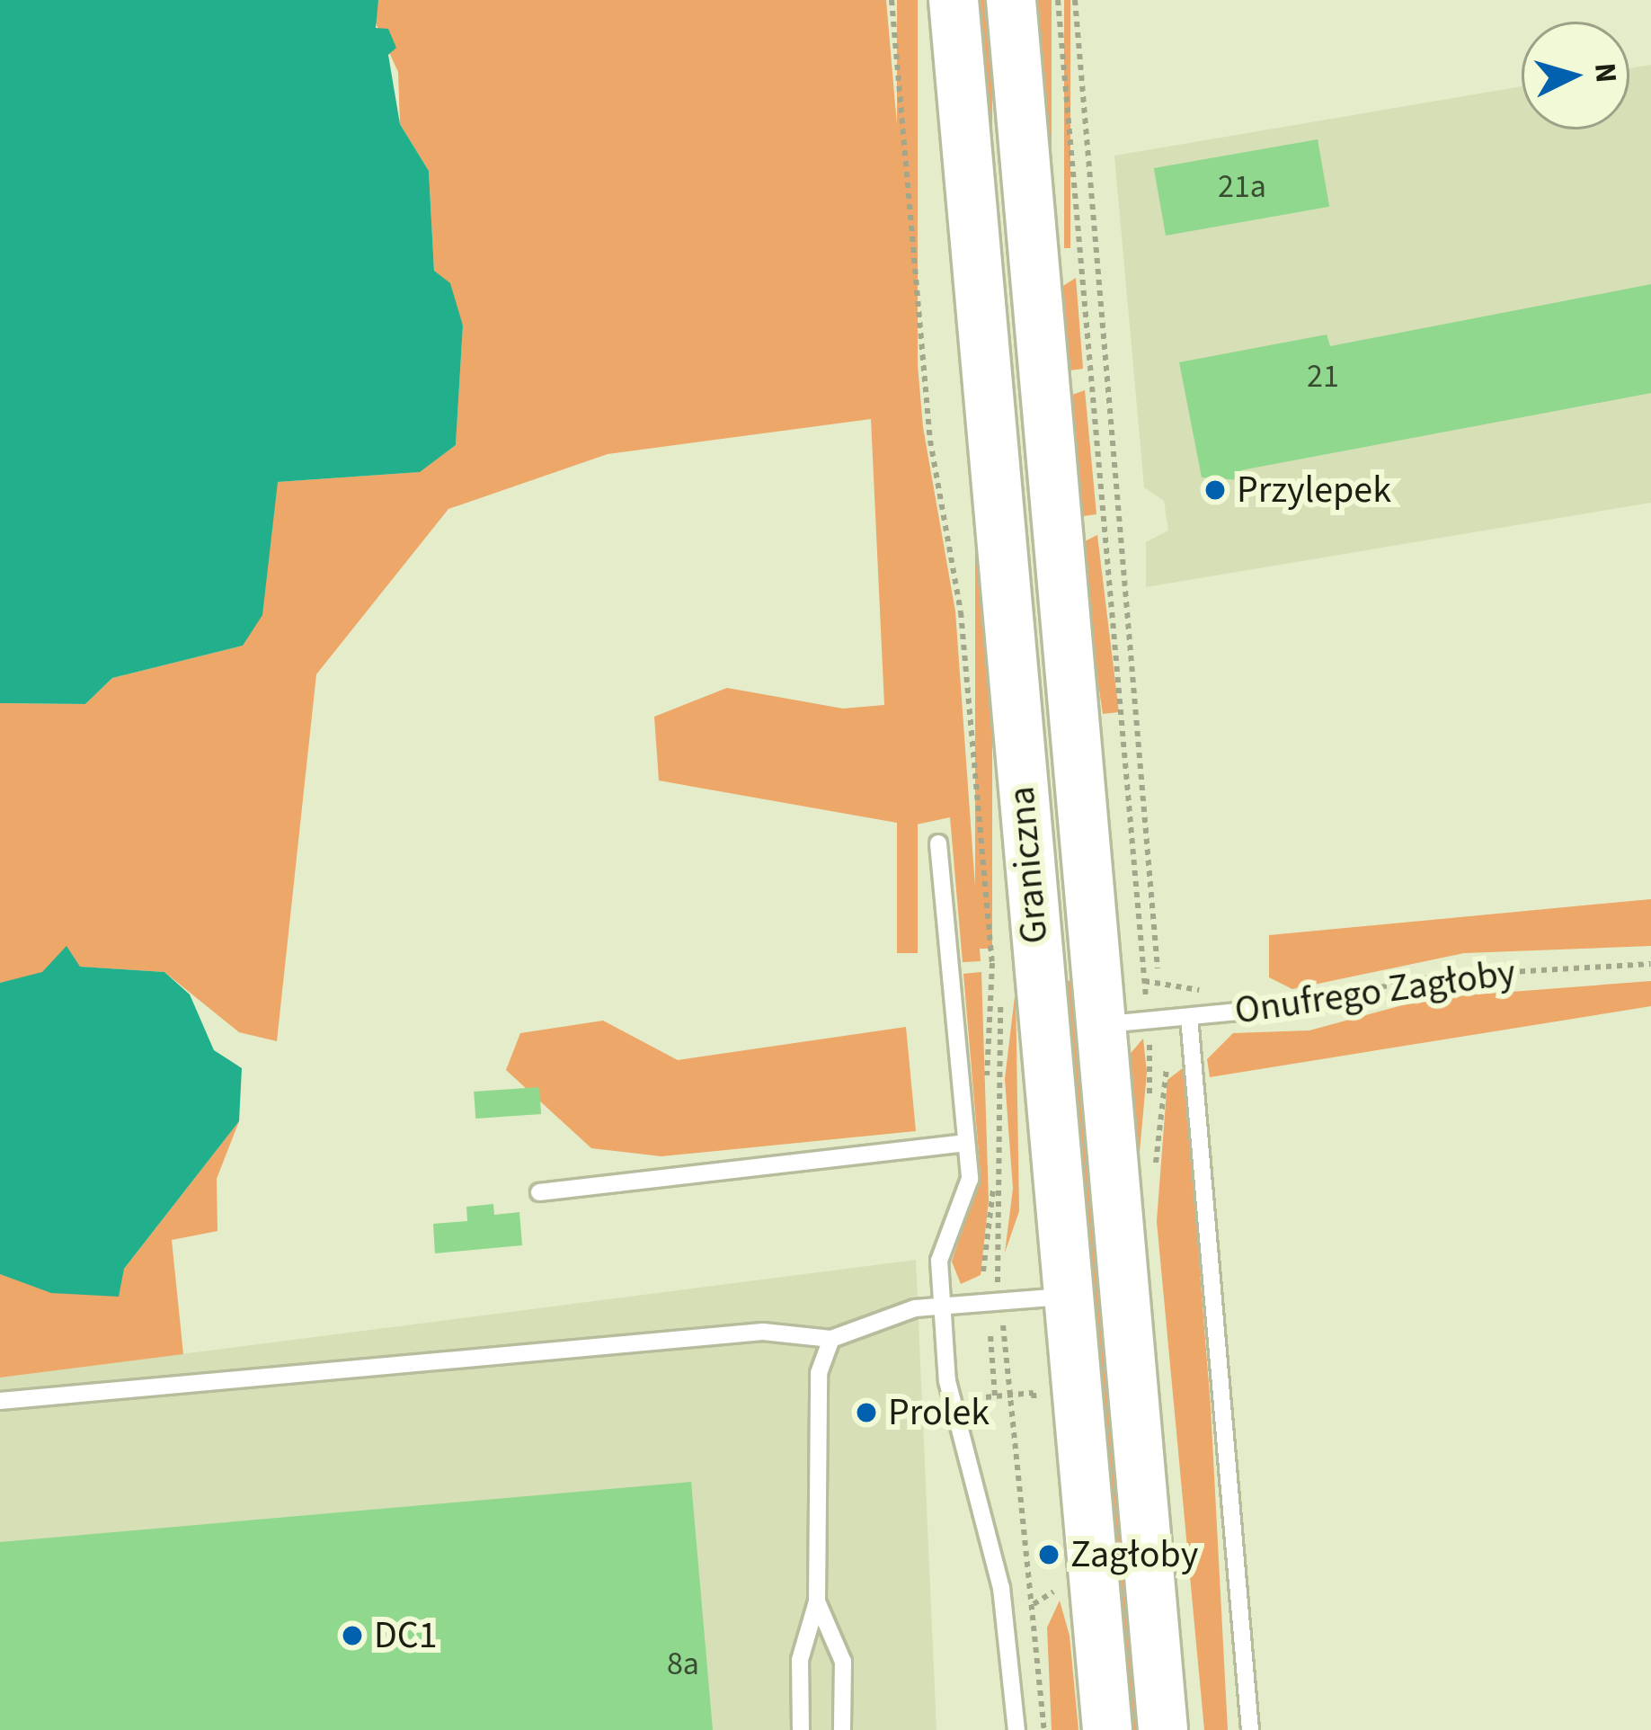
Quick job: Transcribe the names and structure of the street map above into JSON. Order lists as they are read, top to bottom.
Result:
{
  "streets": {
    "main road": ["Graniczna"],
    "lane": ["Onufrego Zagłoby"]
  },
  "crossings": [
    ["Graniczna", "Onufrego Zagłoby"]
  ],
  "places": [
    "Przylepek",
    "Prolek",
    "Zagłoby",
    "DC1"
  ],
  "house_numbers": ["21a", "21", "8a"],
  "north": "right"
}
